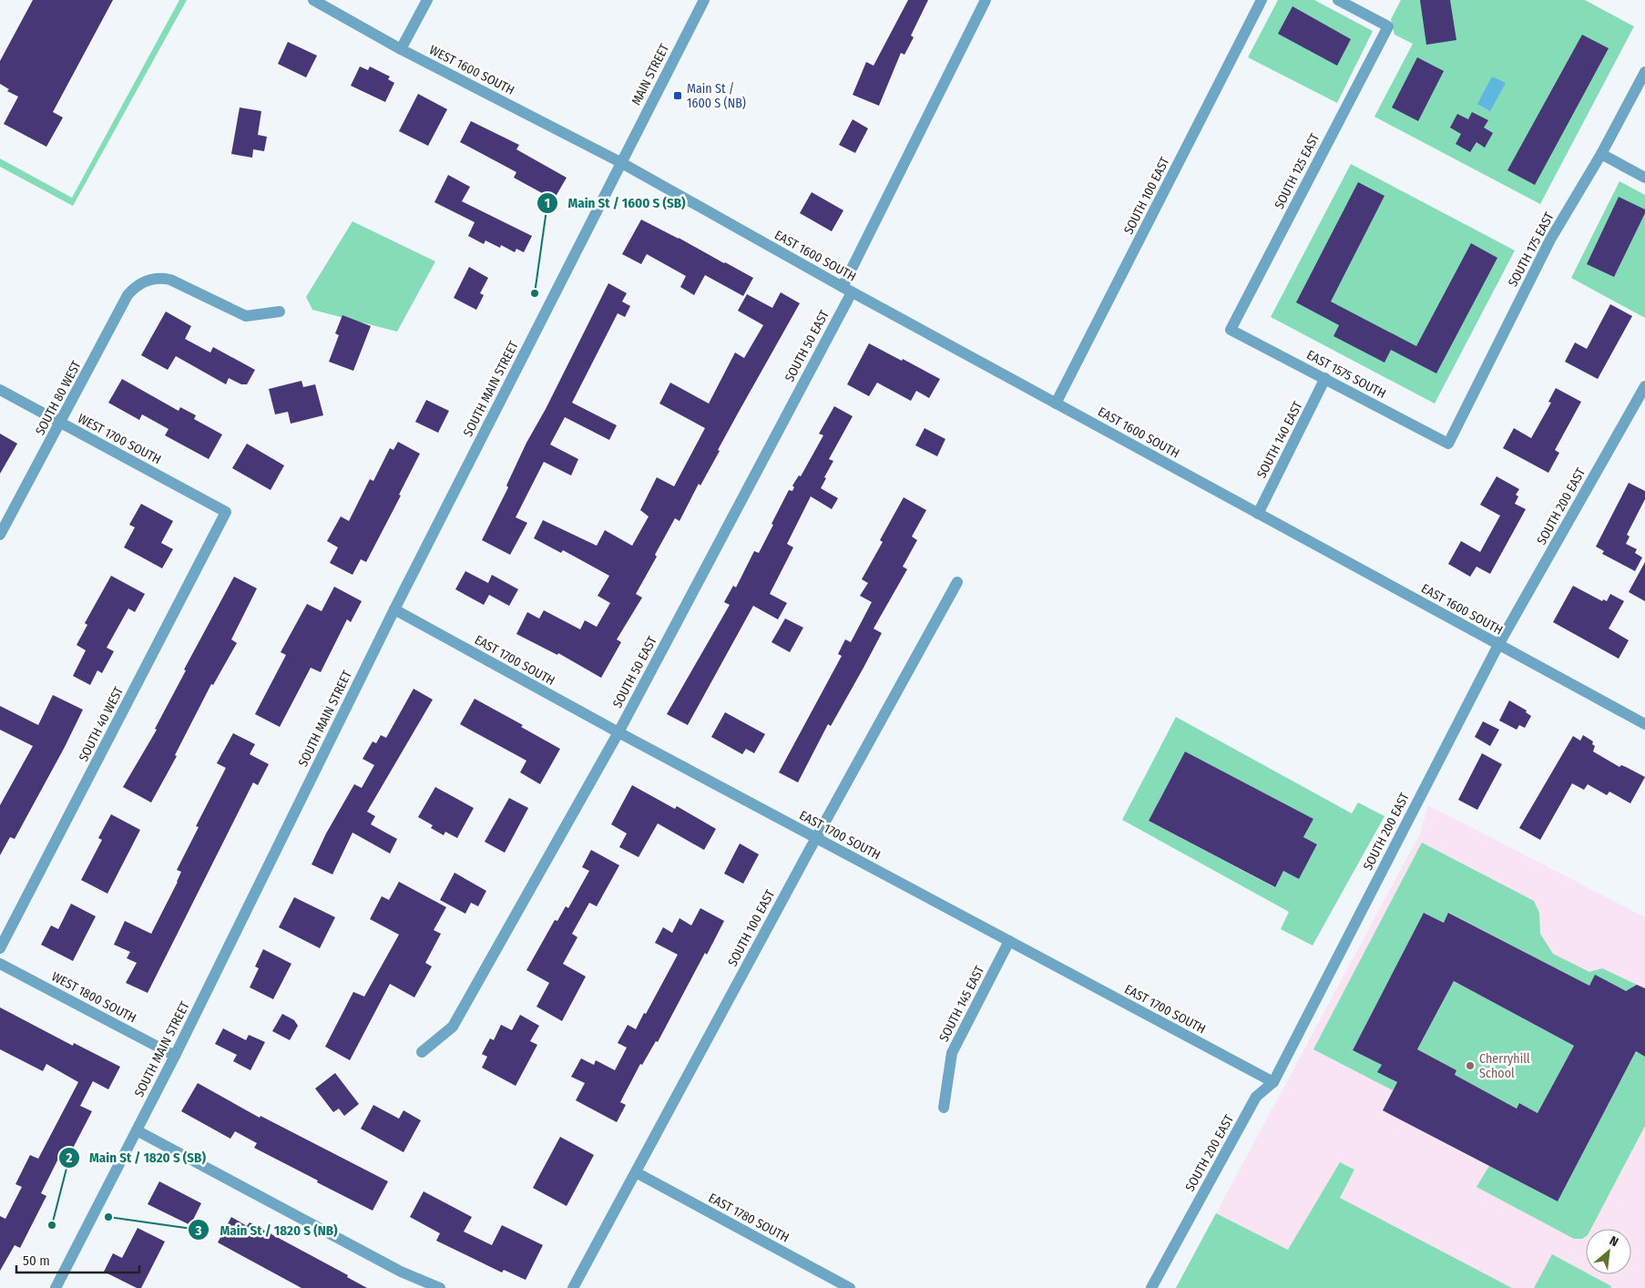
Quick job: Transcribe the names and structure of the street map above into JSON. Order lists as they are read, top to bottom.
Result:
{
  "streets": {
    "street": [
      "WEST 1600 SOUTH",
      "MAIN STREET",
      "SOUTH 125 EAST",
      "SOUTH 100 EAST",
      "SOUTH 175 EAST",
      "EAST 1600 SOUTH",
      "SOUTH 50 EAST",
      "EAST 1575 SOUTH",
      "SOUTH MAIN STREET",
      "SOUTH 80 WEST",
      "WEST 1700 SOUTH",
      "SOUTH 140 EAST",
      "SOUTH 200 EAST",
      "EAST 1700 SOUTH",
      "SOUTH 40 WEST",
      "WEST 1800 SOUTH",
      "SOUTH 145 EAST",
      "EAST 1780 SOUTH"
    ]
  },
  "crossings": [
    ["WEST 1600 SOUTH", "MAIN STREET"],
    ["WEST 1600 SOUTH", "EAST 1600 SOUTH"],
    ["WEST 1600 SOUTH", "SOUTH MAIN STREET"],
    ["MAIN STREET", "EAST 1600 SOUTH"],
    ["MAIN STREET", "SOUTH MAIN STREET"],
    ["SOUTH 125 EAST", "EAST 1575 SOUTH"],
    ["SOUTH 100 EAST", "EAST 1600 SOUTH"],
    ["SOUTH 100 EAST", "EAST 1700 SOUTH"],
    ["SOUTH 100 EAST", "EAST 1780 SOUTH"],
    ["SOUTH 175 EAST", "EAST 1575 SOUTH"],
    ["EAST 1600 SOUTH", "SOUTH 50 EAST"],
    ["EAST 1600 SOUTH", "SOUTH MAIN STREET"],
    ["EAST 1600 SOUTH", "SOUTH 140 EAST"],
    ["EAST 1600 SOUTH", "SOUTH 200 EAST"],
    ["SOUTH 50 EAST", "EAST 1700 SOUTH"],
    ["EAST 1575 SOUTH", "SOUTH 140 EAST"],
    ["SOUTH MAIN STREET", "EAST 1700 SOUTH"],
    ["SOUTH MAIN STREET", "WEST 1800 SOUTH"],
    ["SOUTH 80 WEST", "WEST 1700 SOUTH"],
    ["WEST 1700 SOUTH", "SOUTH 40 WEST"],
    ["SOUTH 200 EAST", "EAST 1700 SOUTH"],
    ["EAST 1700 SOUTH", "SOUTH 145 EAST"]
  ],
  "places": {
    "transit": ["Main St / 1600 S (NB)"],
    "other": [
      "Main St / 1600 S (SB)",
      "Cherryhill School",
      "Main St / 1820 S (NB)",
      "Main St / 1820 S (SB)"
    ]
  },
  "scale_bar": "50 m",
  "north": "top right"
}
